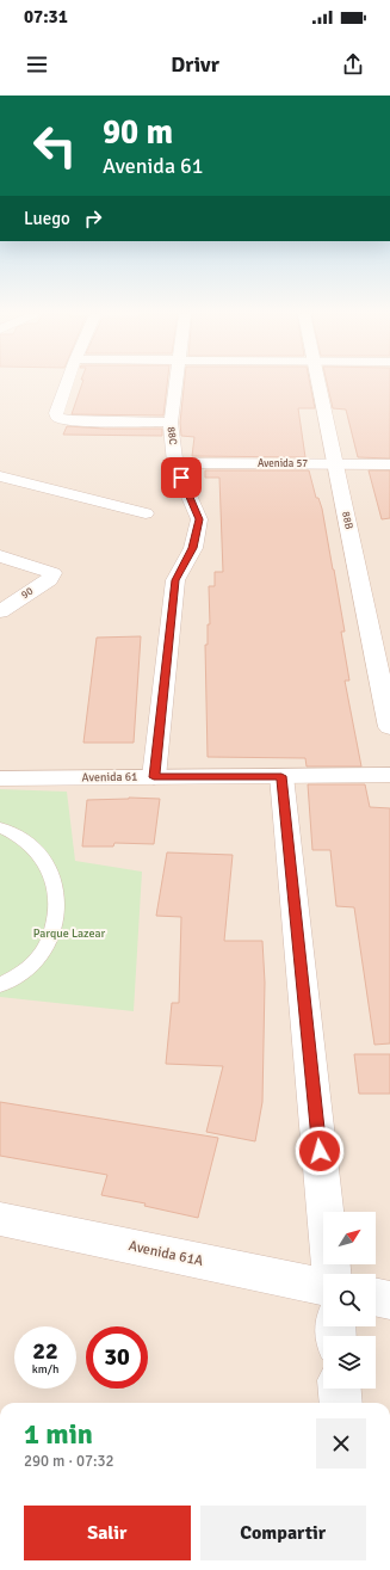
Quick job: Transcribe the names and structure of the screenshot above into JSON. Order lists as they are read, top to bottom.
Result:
{
  "streets": {
    "street": [
      "88C",
      "Avenida 57",
      "88B",
      "90",
      "Avenida 61",
      "Avenida 61A"
    ]
  },
  "crossings": [
    ["88C", "Avenida 57"],
    ["88C", "Avenida 61"],
    ["Avenida 57", "88B"]
  ],
  "parks": ["Parque Lazear"],
  "north": "top right",
  "page": {
    "status": "07:31",
    "header": "Drivr",
    "turn": ["90 m", "Avenida 61"],
    "then": "Luego",
    "speed": "22 km/h",
    "limit": "30",
    "heading": ["1 min", "290 m · 07:32"],
    "buttons": ["Salir", "Compartir"]
  }
}
